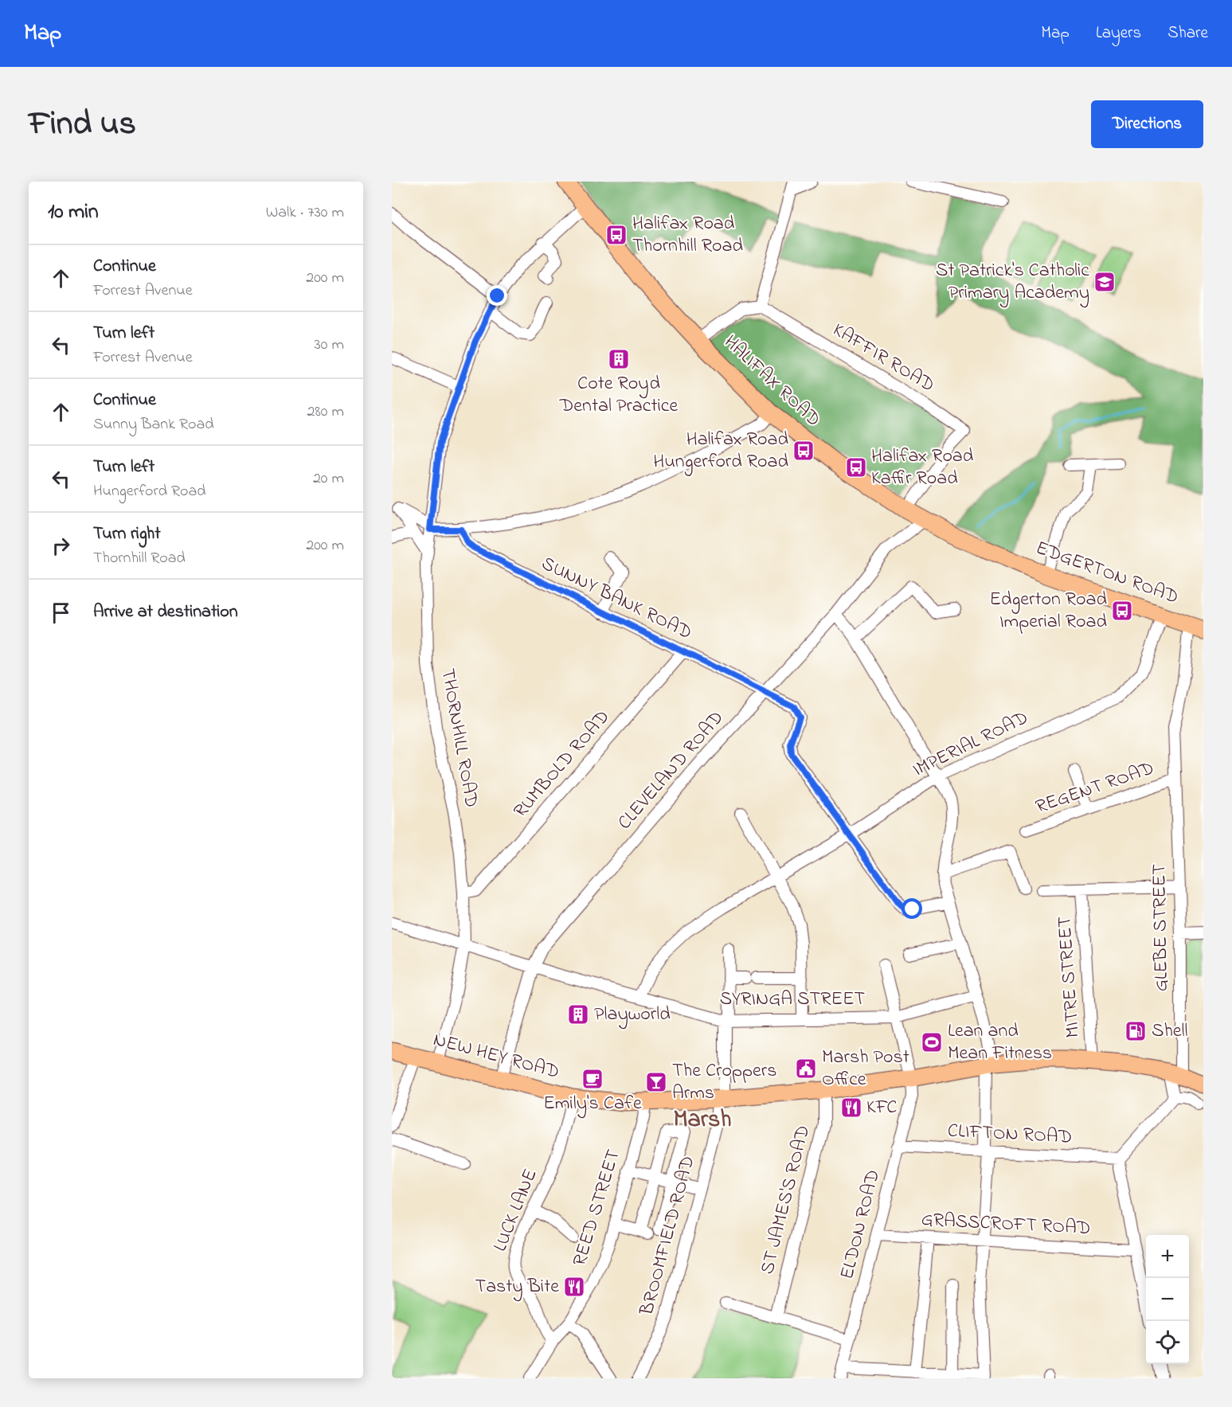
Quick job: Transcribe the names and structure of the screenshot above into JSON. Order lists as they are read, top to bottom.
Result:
{
  "streets": {
    "highway": ["HALIFAX ROAD", "EDGERTON ROAD", "NEW HEY ROAD"],
    "street": [
      "KAFFIR ROAD",
      "SUNNY BANK ROAD",
      "THORNHILL ROAD",
      "IMPERIAL ROAD",
      "RUMBOLD ROAD",
      "CLEVELAND ROAD",
      "REGENT ROAD",
      "GLEBE STREET",
      "MITRE STREET",
      "SYRINGA STREET",
      "CLIFTON ROAD",
      "ST JAMES'S ROAD",
      "REED STREET",
      "LUCK LANE",
      "ELDON ROAD",
      "GRASSCROFT ROAD",
      "BROOMFIELD ROAD"
    ]
  },
  "crossings": [
    ["KAFFIR ROAD", "HALIFAX ROAD"],
    ["HALIFAX ROAD", "EDGERTON ROAD"],
    ["HALIFAX ROAD", "THORNHILL ROAD"],
    ["HALIFAX ROAD", "CLEVELAND ROAD"],
    ["EDGERTON ROAD", "IMPERIAL ROAD"],
    ["EDGERTON ROAD", "GLEBE STREET"],
    ["SUNNY BANK ROAD", "IMPERIAL ROAD"],
    ["SUNNY BANK ROAD", "RUMBOLD ROAD"],
    ["SUNNY BANK ROAD", "CLEVELAND ROAD"],
    ["THORNHILL ROAD", "RUMBOLD ROAD"],
    ["THORNHILL ROAD", "SYRINGA STREET"],
    ["THORNHILL ROAD", "NEW HEY ROAD"],
    ["IMPERIAL ROAD", "SYRINGA STREET"],
    ["CLEVELAND ROAD", "SYRINGA STREET"],
    ["CLEVELAND ROAD", "NEW HEY ROAD"],
    ["REGENT ROAD", "GLEBE STREET"],
    ["GLEBE STREET", "NEW HEY ROAD"],
    ["MITRE STREET", "NEW HEY ROAD"],
    ["SYRINGA STREET", "ELDON ROAD"],
    ["SYRINGA STREET", "BROOMFIELD ROAD"],
    ["NEW HEY ROAD", "ST JAMES'S ROAD"],
    ["NEW HEY ROAD", "REED STREET"],
    ["NEW HEY ROAD", "LUCK LANE"],
    ["NEW HEY ROAD", "ELDON ROAD"],
    ["NEW HEY ROAD", "BROOMFIELD ROAD"],
    ["CLIFTON ROAD", "ELDON ROAD"],
    ["REED STREET", "LUCK LANE"],
    ["ELDON ROAD", "GRASSCROFT ROAD"]
  ],
  "districts": ["Marsh"],
  "places": {
    "bus stop": [
      "Halifax Road Thornhill Road",
      "Halifax Road Hungerford Road",
      "Halifax Road Kaffir Road",
      "Edgerton Road Imperial Road"
    ],
    "school or university": ["St Patrick's Catholic Primary Academy"],
    "building": ["Cote Royd Dental Practice", "Playworld"],
    "fuel station": ["Shell"],
    "sports": ["Lean and Mean Fitness"],
    "public building": ["Marsh Post Office"],
    "cafe": ["Emily's Cafe"],
    "bar": ["The Croppers Arms"],
    "restaurant": ["KFC", "Tasty Bite"]
  },
  "page": {
    "header": "Map",
    "nav": ["Map", "Layers", "Share"],
    "title": "Find us",
    "buttons": "Directions",
    "heading": ["10 min", "Walk · 730 m"],
    "list": [
      ["Continue", "Forrest Avenue", "200 m"],
      ["Turn left", "Forrest Avenue", "30 m"],
      ["Continue", "Sunny Bank Road", "280 m"],
      ["Turn left", "Hungerford Road", "20 m"],
      ["Turn right", "Thornhill Road", "200 m"],
      "Arrive at destination"
    ],
    "map_buttons": ["+", "−"]
  }
}
